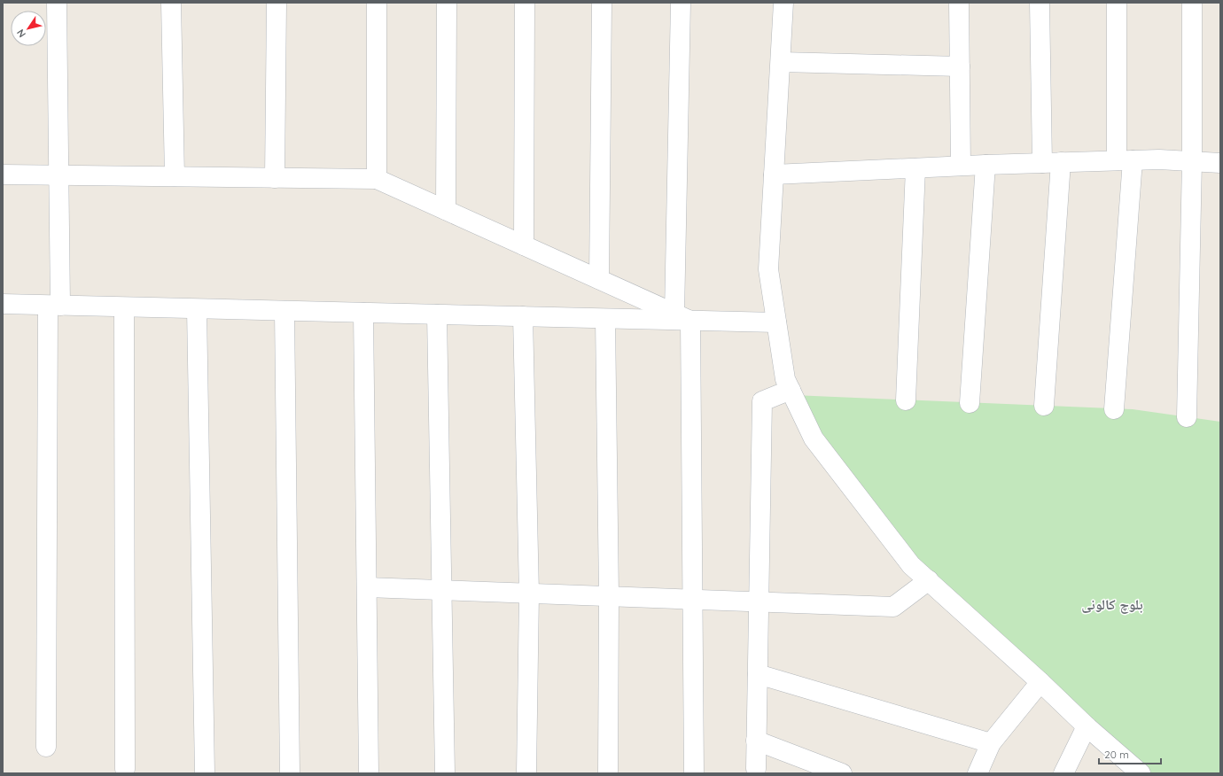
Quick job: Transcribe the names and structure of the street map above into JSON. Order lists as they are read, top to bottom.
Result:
{
  "districts": ["بلوچ کالونی"],
  "scale_bar": "20 m",
  "north": "bottom left"
}
